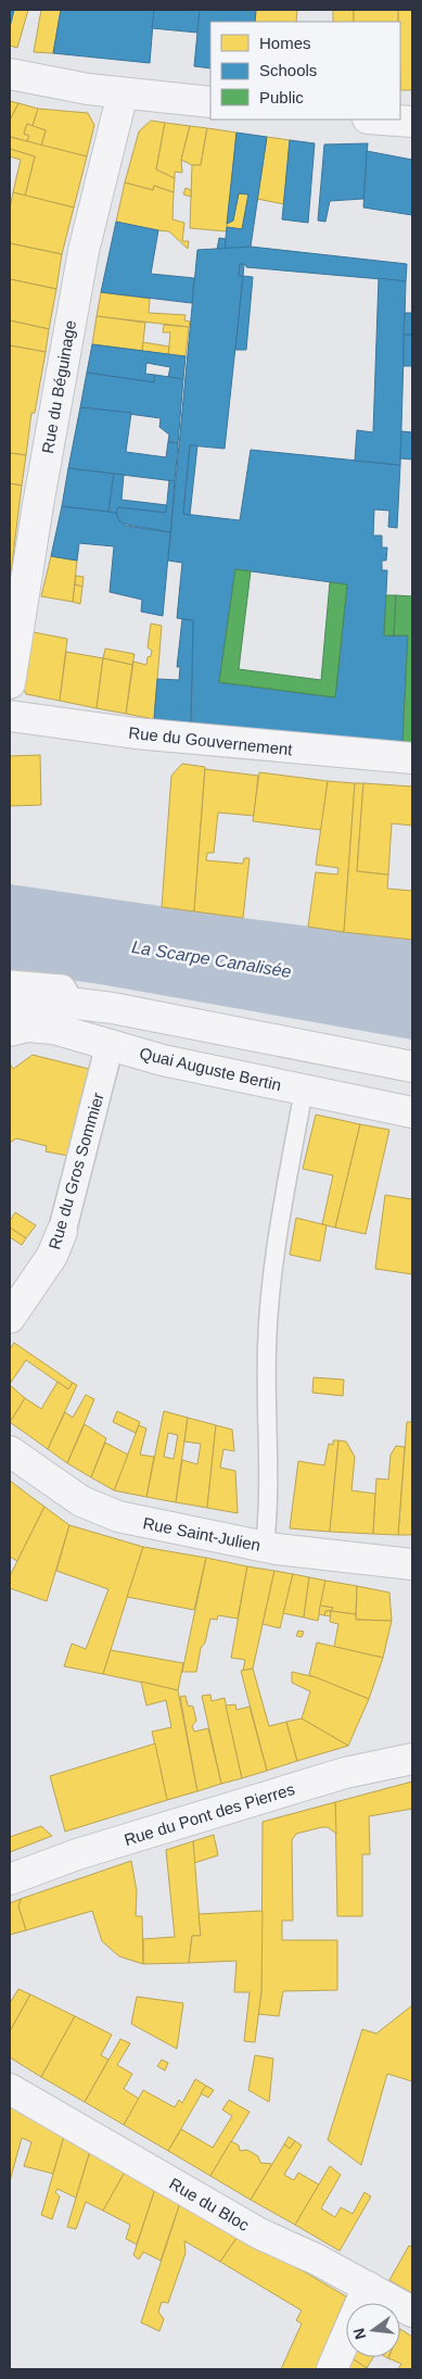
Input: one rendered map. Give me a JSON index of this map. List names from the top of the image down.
{
  "streets": {
    "street": [
      "Rue du Béguinage",
      "Rue du Gouvernement",
      "Quai Auguste Bertin",
      "Rue du Gros Sommier",
      "Rue Saint-Julien",
      "Rue du Pont des Pierres",
      "Rue du Bloc"
    ]
  },
  "crossings": [
    ["Quai Auguste Bertin", "Rue du Gros Sommier"]
  ],
  "water": ["La Scarpe Canalisée"],
  "legend": ["Homes", "Schools", "Public"],
  "north": "left"
}
